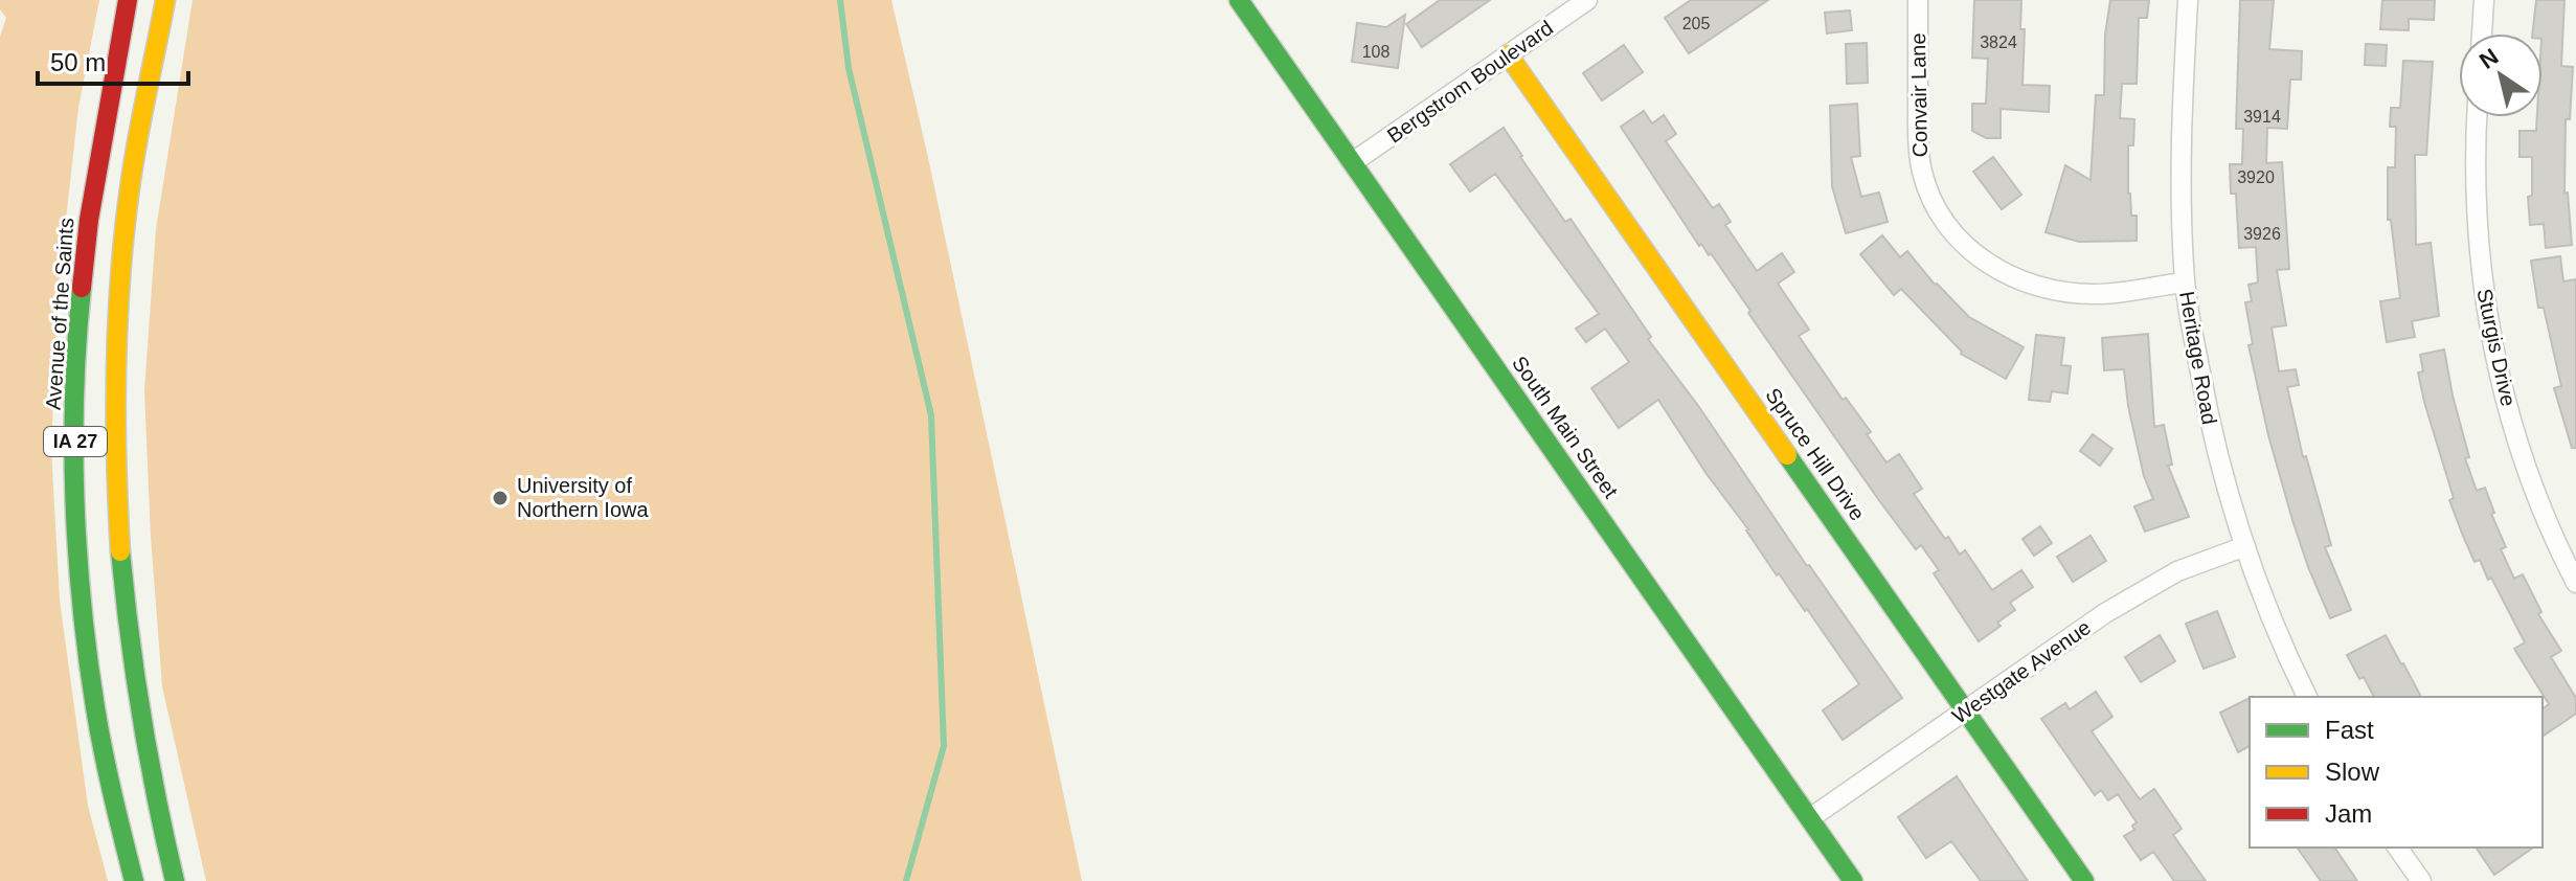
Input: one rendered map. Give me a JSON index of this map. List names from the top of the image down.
{
  "streets": {
    "main road": [
      "Avenue of the Saints",
      "South Main Street",
      "IA 27",
      "Spruce Hill Drive"
    ],
    "street": [
      "Bergstrom Boulevard",
      "Convair Lane",
      "Sturgis Drive",
      "Heritage Road",
      "Westgate Avenue"
    ]
  },
  "crossings": [
    ["Bergstrom Boulevard", "South Main Street"],
    ["Bergstrom Boulevard", "Spruce Hill Drive"],
    ["Convair Lane", "Heritage Road"],
    ["Heritage Road", "Westgate Avenue"],
    ["South Main Street", "Westgate Avenue"],
    ["Spruce Hill Drive", "Westgate Avenue"]
  ],
  "places": ["University of Northern Iowa"],
  "house_numbers": [
    "205",
    "3824",
    "108",
    "3914",
    "3920",
    "3926"
  ],
  "legend": ["Fast", "Slow", "Jam"],
  "scale_bar": "50 m",
  "north": "top left"
}
